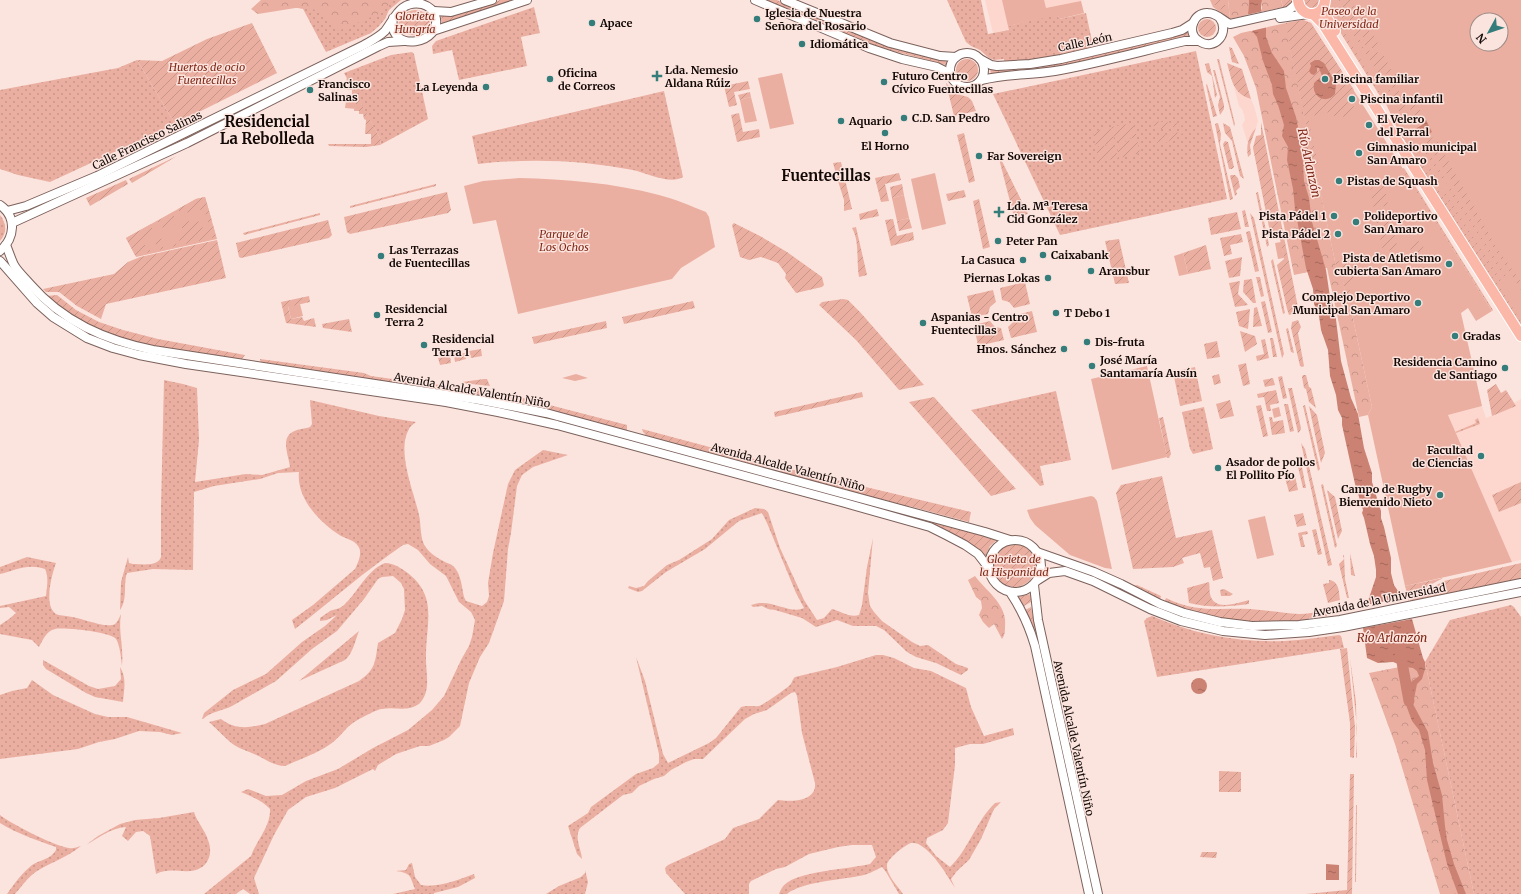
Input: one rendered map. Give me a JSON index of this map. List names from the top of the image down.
{
  "streets": {
    "main road": [
      "Calle León",
      "Calle Francisco Salinas",
      "Avenida Alcalde Valentín Niño",
      "Avenida de la Universidad"
    ]
  },
  "crossings": [
    ["Avenida Alcalde Valentín Niño", "Avenida de la Universidad"]
  ],
  "districts": ["Residencial La Rebolleda", "Fuentecillas"],
  "water": ["Río Arlanzón"],
  "parks": [
    "Paseo de la Universidad",
    "Glorieta Hungría",
    "Huertos de ocio Fuentecillas",
    "Parque de Los Ochos",
    "Glorieta de la Hispanidad"
  ],
  "places": {
    "other": [
      "Iglesia de Nuestra Señora del Rosario",
      "Apace",
      "Idiomática",
      "Oficina de Correos",
      "Piscina familiar",
      "Futuro Centro Cívico Fuentecillas",
      "La Leyenda",
      "Francisco Salinas",
      "Piscina infantil",
      "C.D. San Pedro",
      "Aquario",
      "El Velero del Parral",
      "El Horno",
      "Gimnasio municipal San Amaro",
      "Far Sovereign",
      "Pistas de Squash",
      "Pista Pádel 1",
      "Polideportivo San Amaro",
      "Pista Pádel 2",
      "Peter Pan",
      "Caixabank",
      "Las Terrazas de Fuentecillas",
      "La Casuca",
      "Pista de Atletismo cubierta San Amaro",
      "Aransbur",
      "Piernas Lokas",
      "Complejo Deportivo Municipal San Amaro",
      "T Debo 1",
      "Residencial Terra 2",
      "Aspanias - Centro Fuentecillas",
      "Gradas",
      "Dis-fruta",
      "Residencial Terra 1",
      "Hnos. Sánchez",
      "José María Santamaría Ausín",
      "Residencia Camino de Santiago",
      "Facultad de Ciencias",
      "Asador de pollos El Pollito Pío",
      "Campo de Rugby Bienvenido Nieto"
    ],
    "health": ["Lda. Nemesio Aldana Rúiz", "Lda. Mª Teresa Cid González"]
  },
  "north": "bottom left"
}
